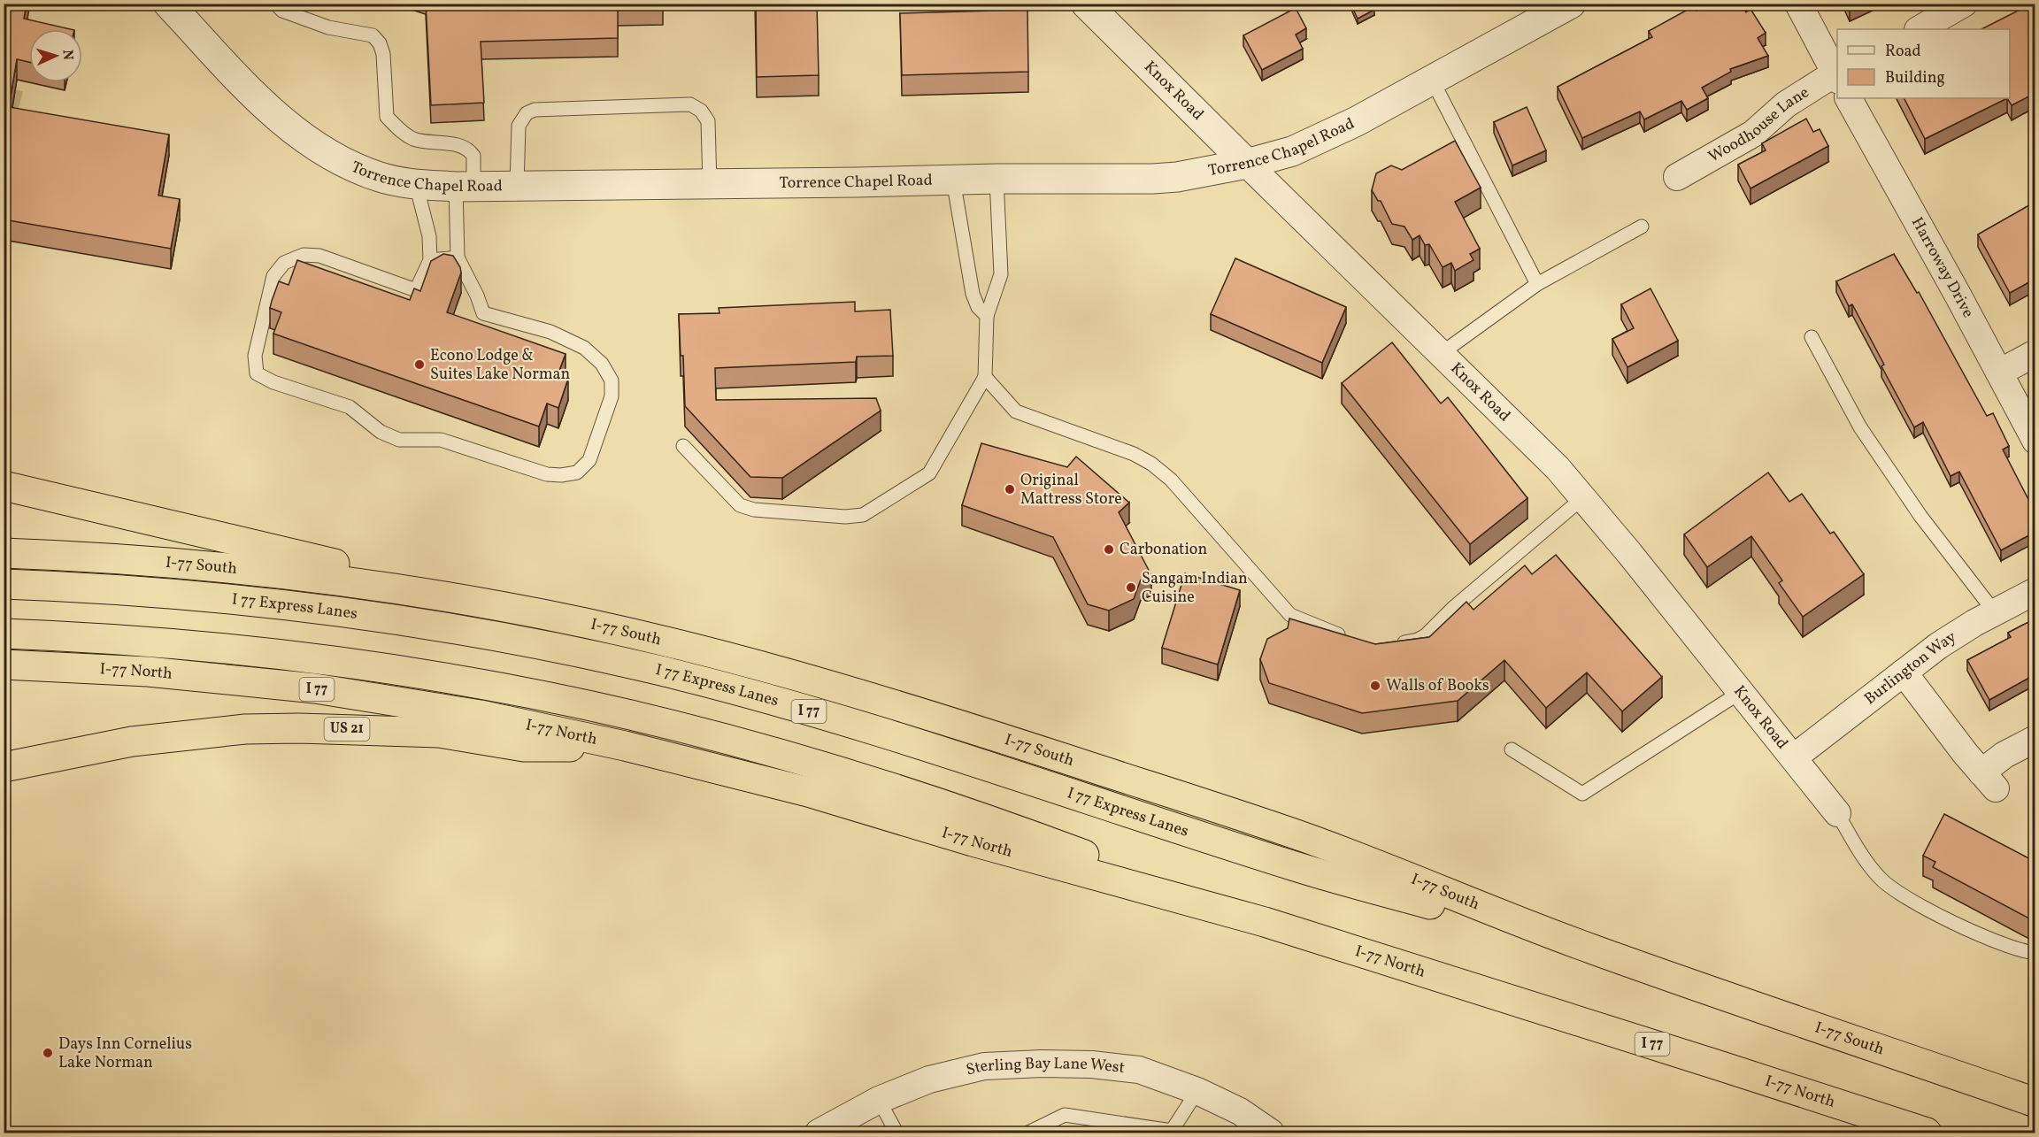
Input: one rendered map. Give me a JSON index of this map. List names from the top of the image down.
{
  "streets": {
    "highway": [
      "I-77 South",
      "I 77 Express Lanes",
      "I-77 North",
      "I 77",
      "US 21"
    ],
    "street": [
      "Knox Road",
      "Woodhouse Lane",
      "Torrence Chapel Road",
      "Harroway Drive",
      "Burlington Way",
      "Sterling Bay Lane West"
    ]
  },
  "crossings": [
    ["Knox Road", "Torrence Chapel Road"],
    ["Knox Road", "Burlington Way"],
    ["I-77 South", "I 77 Express Lanes"],
    ["I-77 North", "I 77"],
    ["I-77 North", "US 21"]
  ],
  "places": [
    "Econo Lodge & Suites Lake Norman",
    "Original Mattress Store",
    "Carbonation",
    "Sangam Indian Cuisine",
    "Walls of Books",
    "Days Inn Cornelius Lake Norman"
  ],
  "legend": ["Road", "Building"],
  "north": "right"
}
